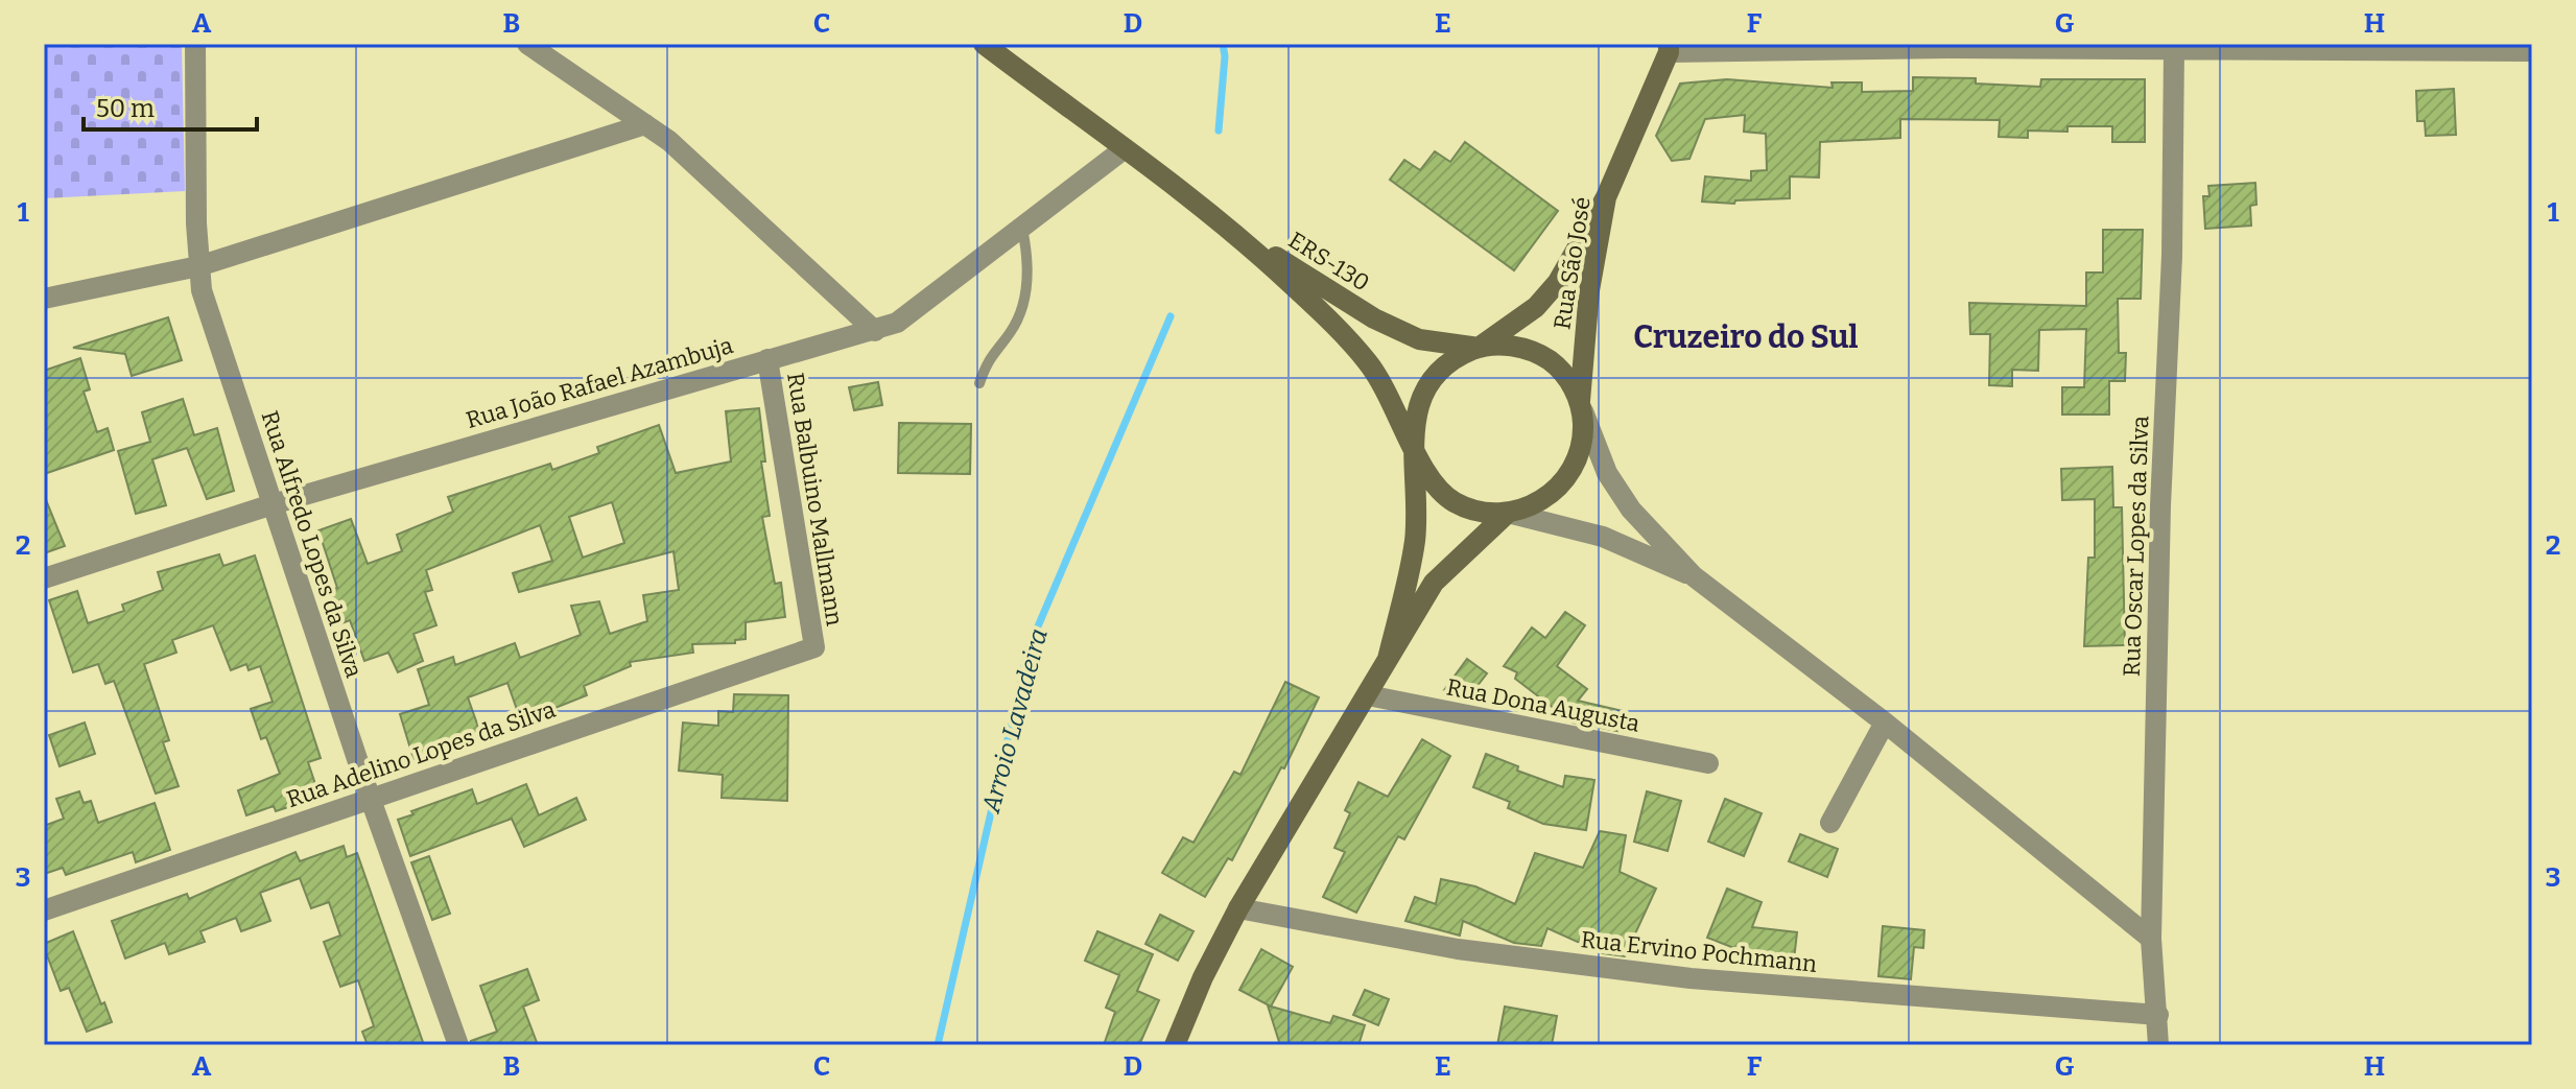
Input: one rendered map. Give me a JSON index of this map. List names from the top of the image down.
{
  "streets": {
    "main road": ["ERS-130", "Rua São José"],
    "street": [
      "Rua João Rafael Azambuja",
      "Rua Balbuino Mallmann",
      "Rua Alfredo Lopes da Silva",
      "Rua Oscar Lopes da Silva",
      "Rua Dona Augusta",
      "Rua Adelino Lopes da Silva",
      "Rua Ervino Pochmann"
    ]
  },
  "crossings": [
    ["ERS-130", "Rua São José"],
    ["Rua João Rafael Azambuja", "Rua Balbuino Mallmann"],
    ["Rua João Rafael Azambuja", "Rua Alfredo Lopes da Silva"],
    ["Rua Balbuino Mallmann", "Rua Adelino Lopes da Silva"],
    ["Rua Alfredo Lopes da Silva", "Rua Adelino Lopes da Silva"],
    ["Rua Oscar Lopes da Silva", "Rua Ervino Pochmann"]
  ],
  "districts": ["Cruzeiro do Sul"],
  "water": ["Arroio Lavadeira"],
  "scale_bar": "50 m",
  "grid": {
    "columns": [
      "A",
      "B",
      "C",
      "D",
      "E",
      "F",
      "G",
      "H"
    ],
    "rows": ["1", "2", "3"]
  }
}
